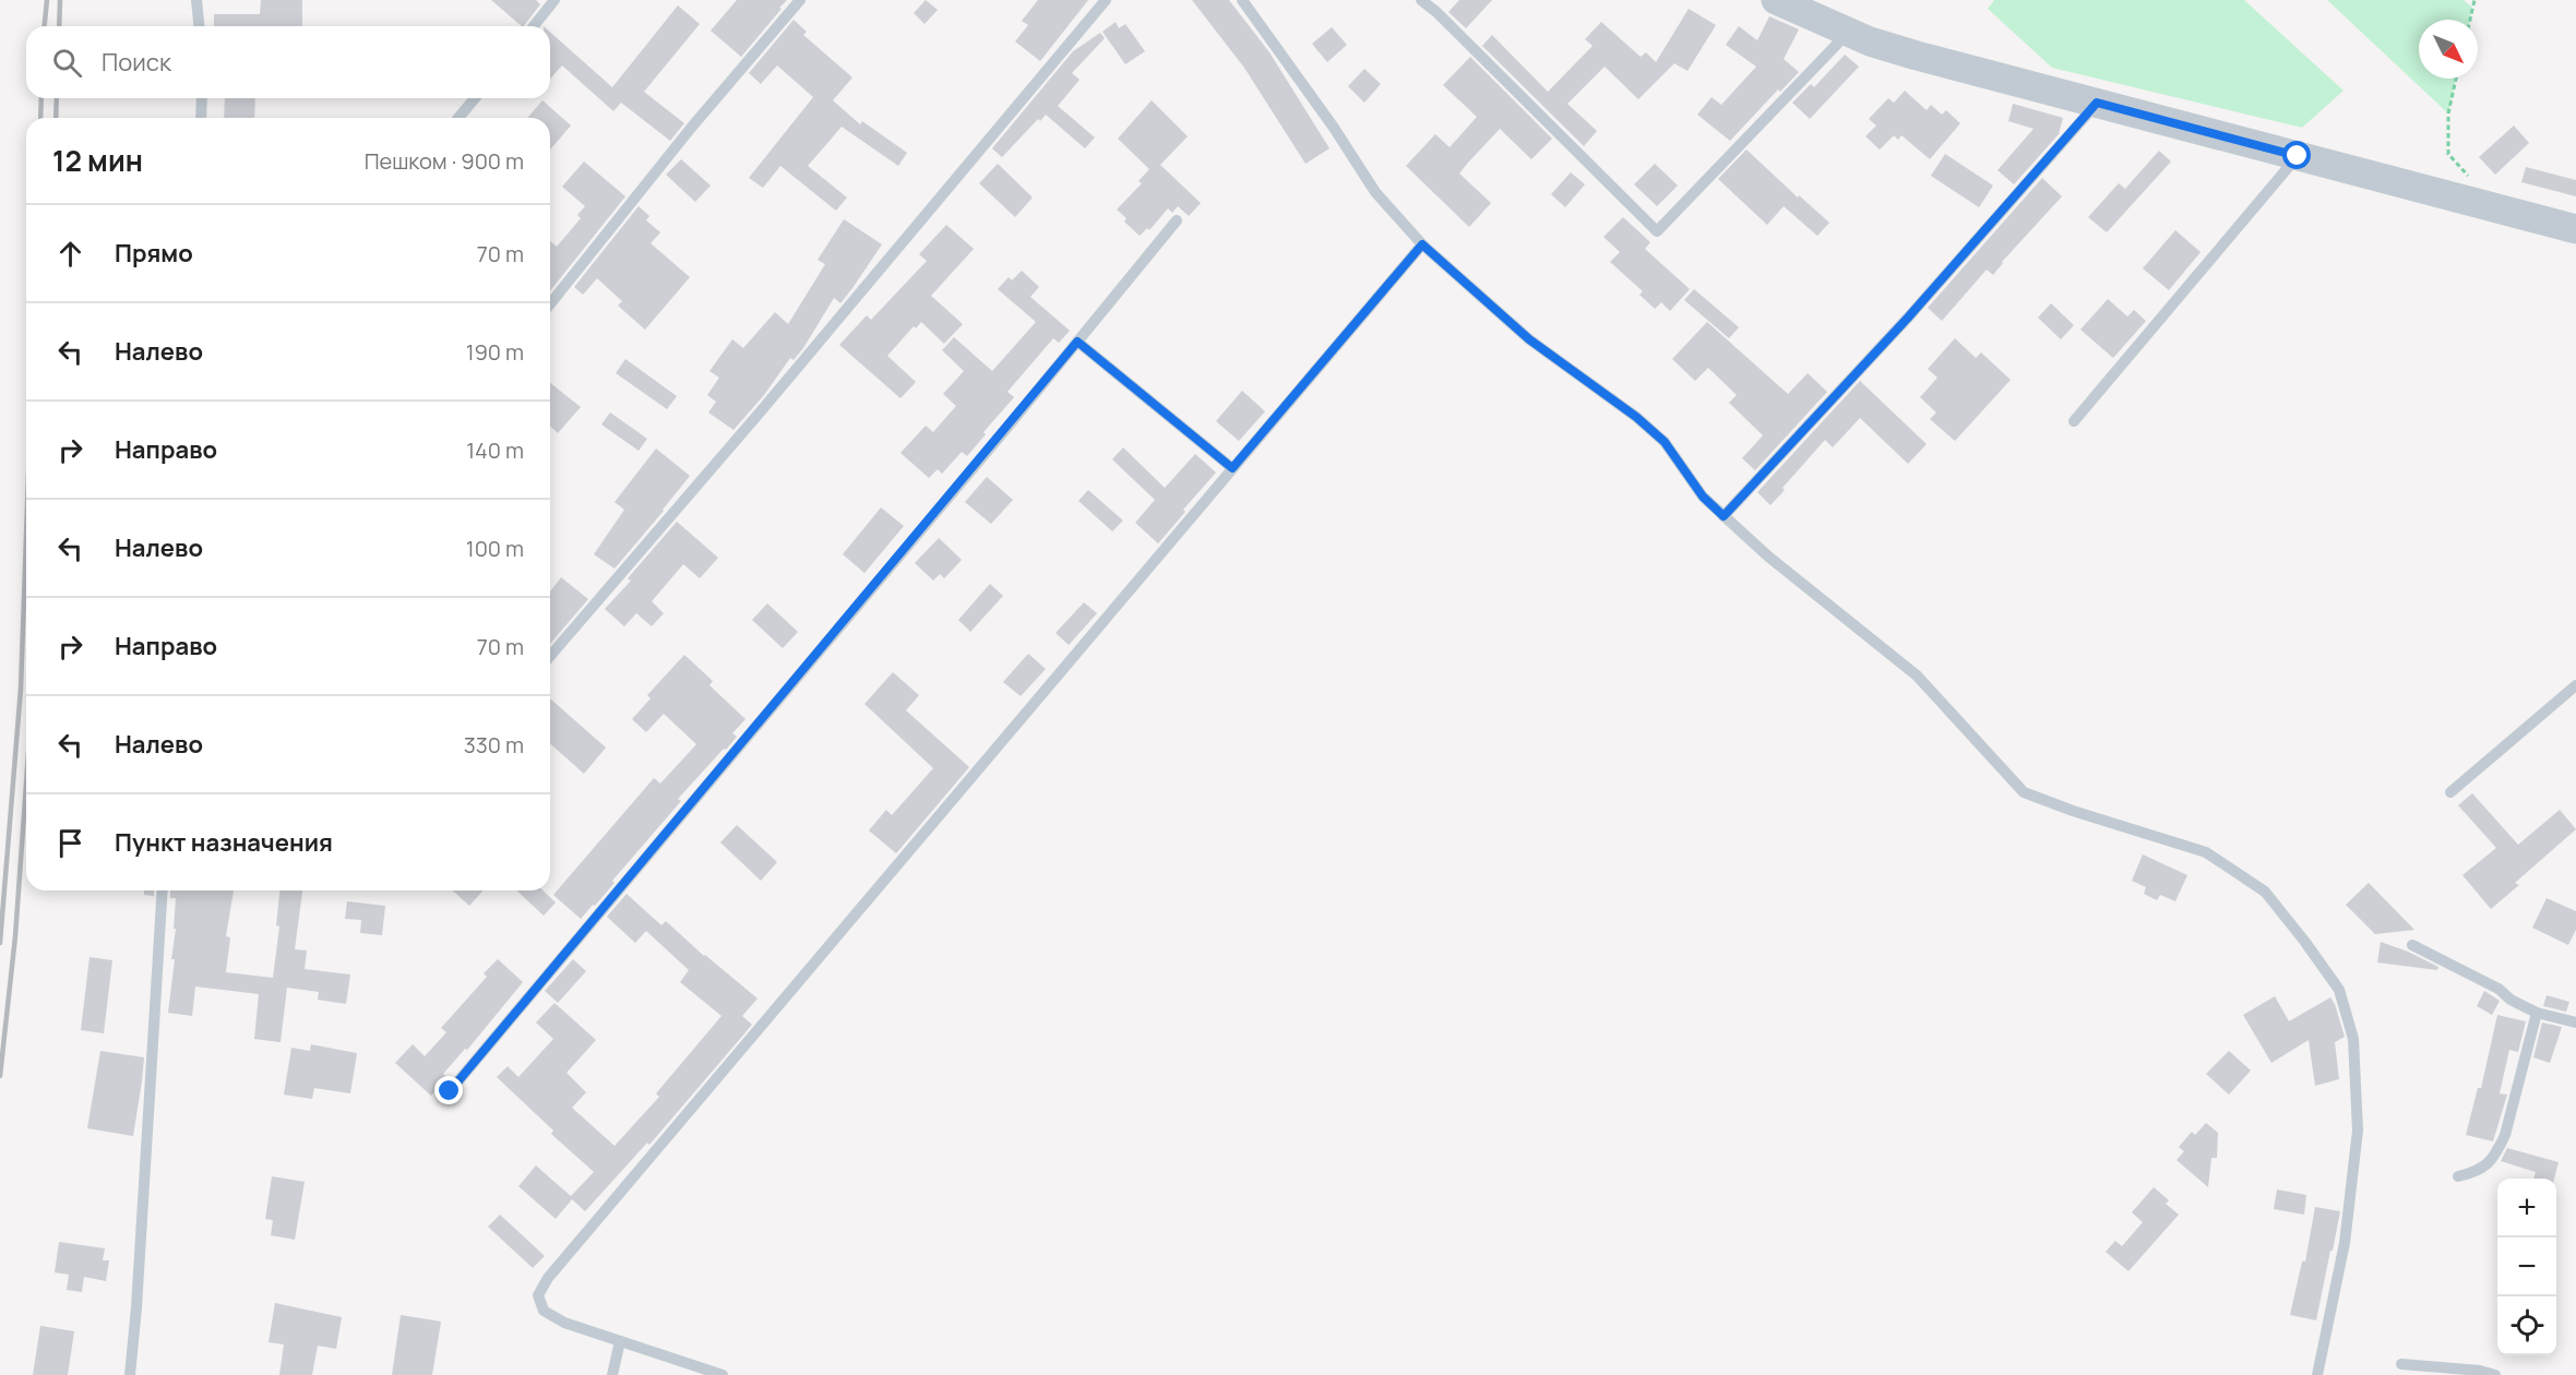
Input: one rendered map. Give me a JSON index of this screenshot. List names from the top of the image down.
{
  "north": "bottom right",
  "page": {
    "search": "Поиск",
    "heading": ["12 мин", "Пешком · 900 m"],
    "list": [
      ["Прямо", "70 m"],
      ["Налево", "190 m"],
      ["Направо", "140 m"],
      ["Налево", "100 m"],
      ["Направо", "70 m"],
      ["Налево", "330 m"],
      "Пункт назначения"
    ],
    "map_buttons": ["+", "−"]
  }
}
